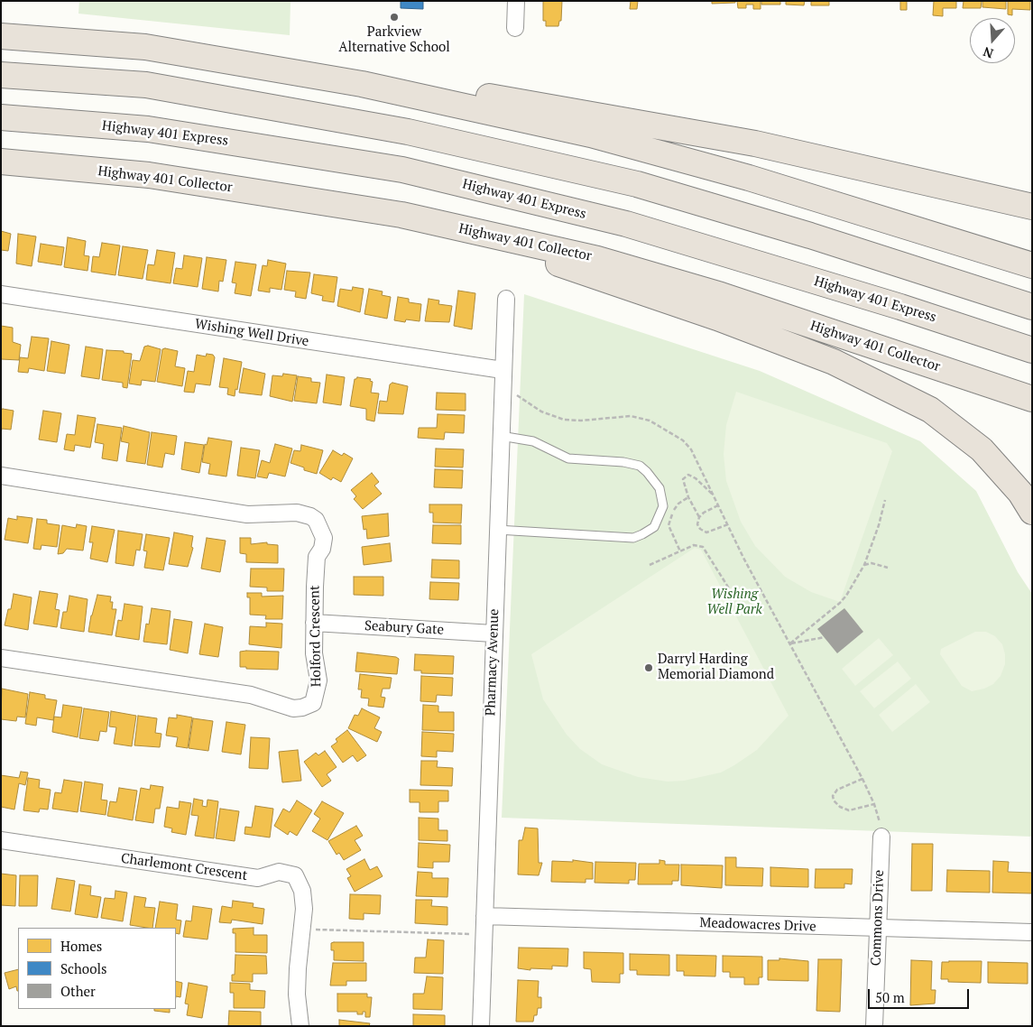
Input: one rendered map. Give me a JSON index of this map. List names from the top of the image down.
{
  "streets": {
    "highway": ["Highway 401 Express", "Highway 401 Collector"],
    "street": [
      "Wishing Well Drive",
      "Seabury Gate",
      "Holford Crescent",
      "Pharmacy Avenue",
      "Charlemont Crescent",
      "Commons Drive",
      "Meadowacres Drive"
    ]
  },
  "crossings": [
    ["Wishing Well Drive", "Pharmacy Avenue"],
    ["Seabury Gate", "Holford Crescent"],
    ["Seabury Gate", "Pharmacy Avenue"],
    ["Pharmacy Avenue", "Meadowacres Drive"],
    ["Commons Drive", "Meadowacres Drive"]
  ],
  "parks": ["Wishing Well Park"],
  "places": ["Parkview Alternative School", "Darryl Harding Memorial Diamond"],
  "legend": ["Homes", "Schools", "Other"],
  "scale_bar": "50 m",
  "north": "bottom"
}
